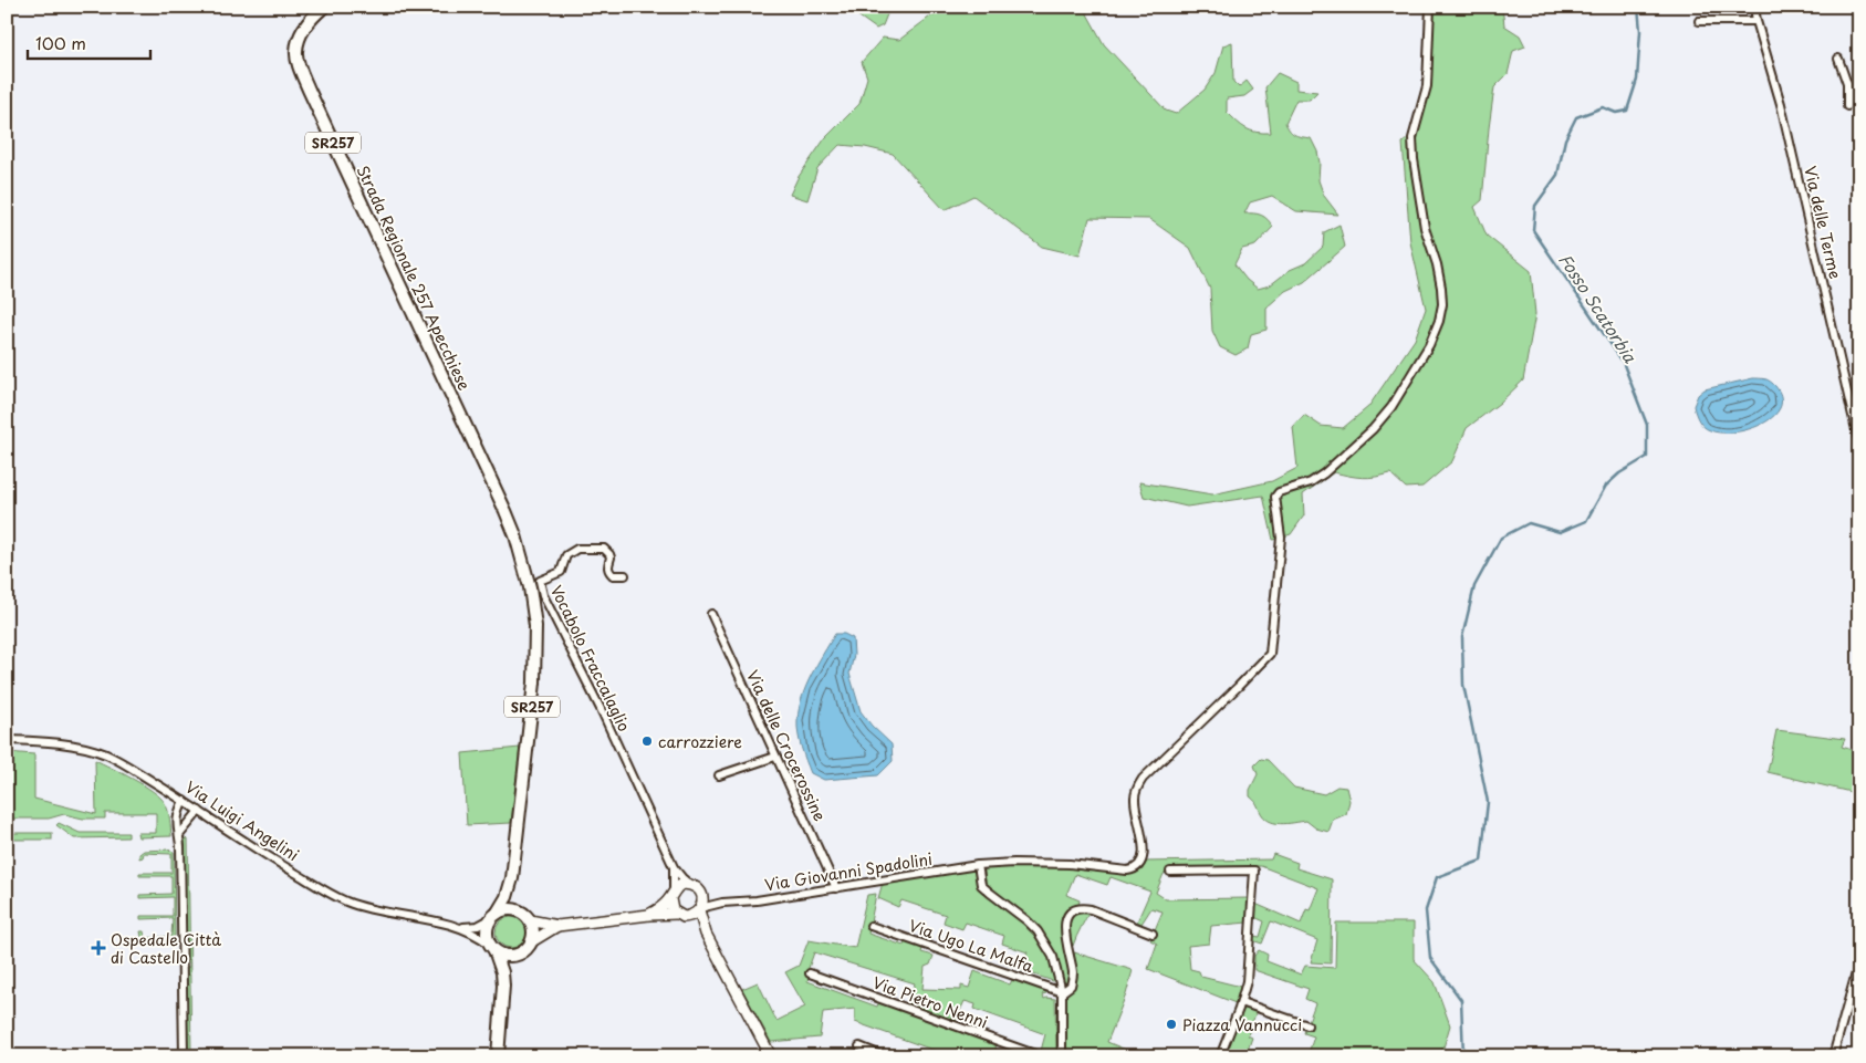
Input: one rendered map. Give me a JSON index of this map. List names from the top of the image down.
{
  "streets": {
    "main road": ["SR257", "Strada Regionale 257 Apecchiese"],
    "street": [
      "Via delle Terme",
      "Vocabolo Fraccalaglio",
      "Via delle Crocerossine",
      "Via Luigi Angelini",
      "Via Giovanni Spadolini",
      "Via Ugo La Malfa",
      "Via Pietro Nenni"
    ]
  },
  "crossings": [
    ["SR257", "Strada Regionale 257 Apecchiese"],
    ["SR257", "Via Luigi Angelini"],
    ["Via delle Crocerossine", "Via Giovanni Spadolini"]
  ],
  "water": ["Fosso Scatorbia"],
  "places": {
    "other": ["carrozziere", "Piazza Vannucci"],
    "health": ["Ospedale Città di Castello"]
  },
  "scale_bar": "100 m"
}
